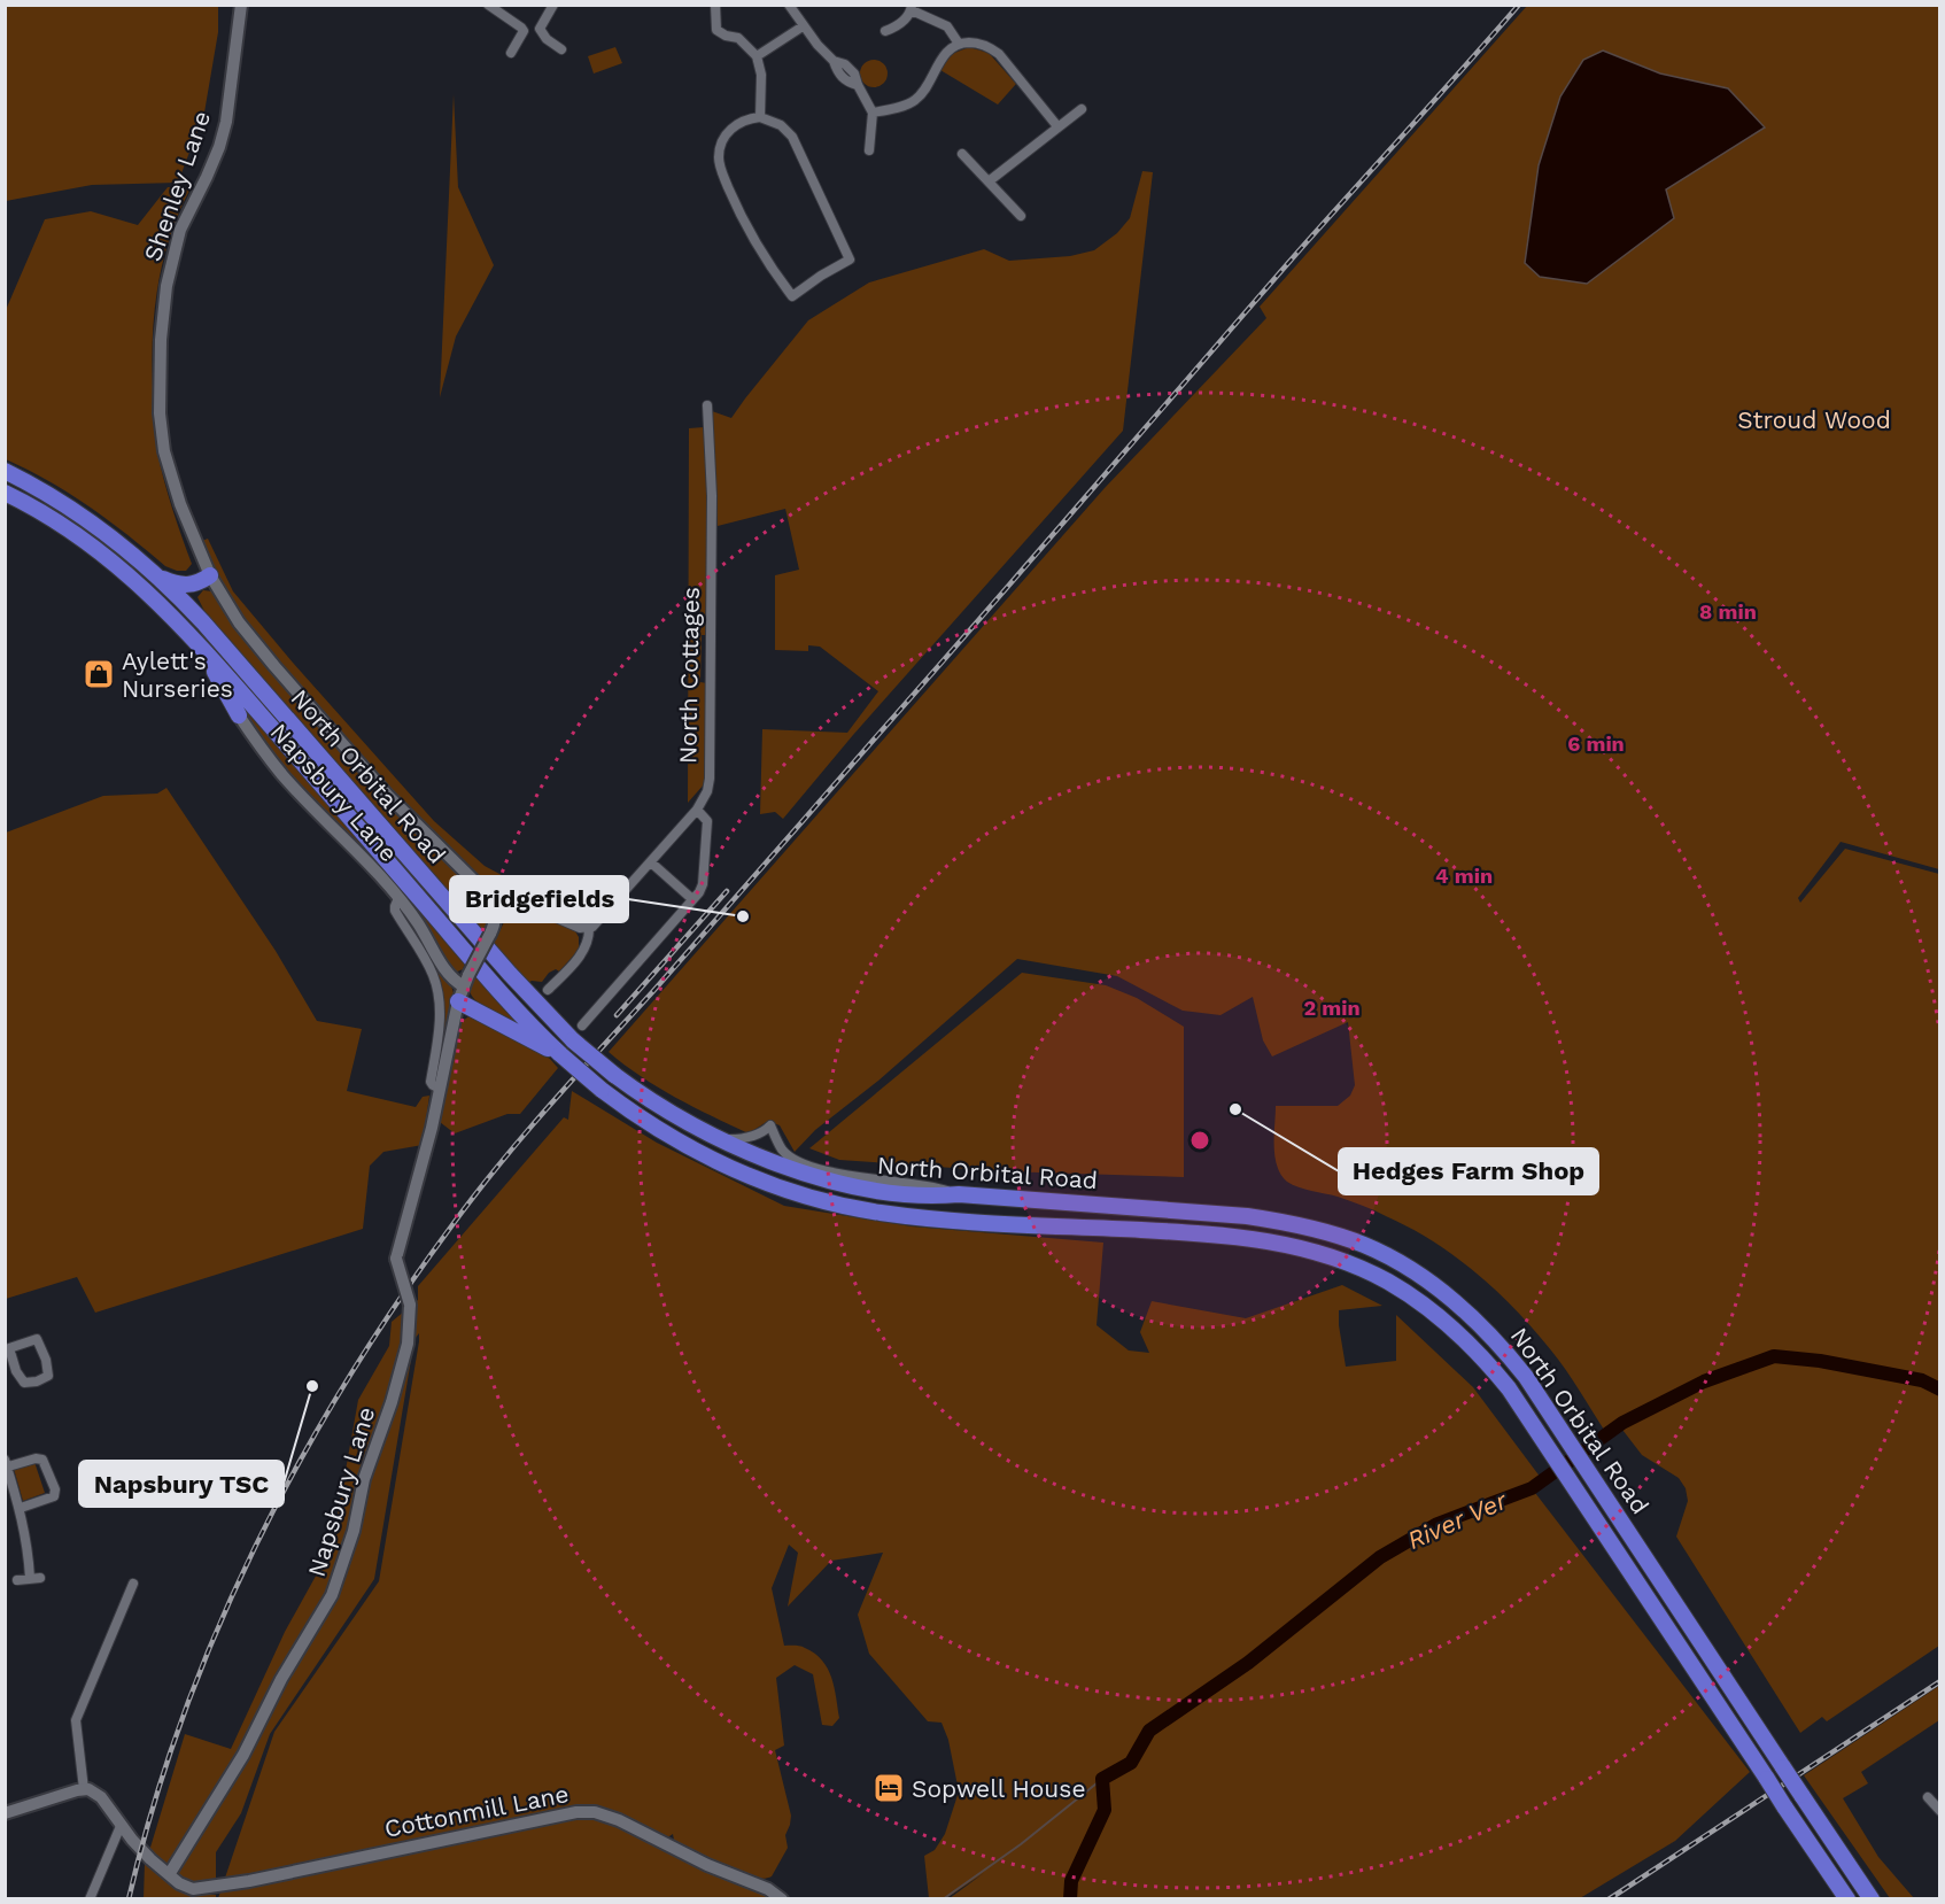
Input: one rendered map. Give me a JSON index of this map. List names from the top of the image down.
{
  "streets": {
    "highway": ["North Orbital Road"],
    "street": [
      "Shenley Lane",
      "North Cottages",
      "Napsbury Lane",
      "Cottonmill Lane"
    ]
  },
  "crossings": [
    ["Napsbury Lane", "Cottonmill Lane"]
  ],
  "water": ["River Ver"],
  "parks": ["Stroud Wood"],
  "places": {
    "shop": ["Aylett's Nurseries"],
    "other": ["Bridgefields", "Hedges Farm Shop", "Napsbury TSC"],
    "hotel": ["Sopwell House"]
  },
  "rings": [
    "8 min",
    "6 min",
    "4 min",
    "2 min"
  ]
}
